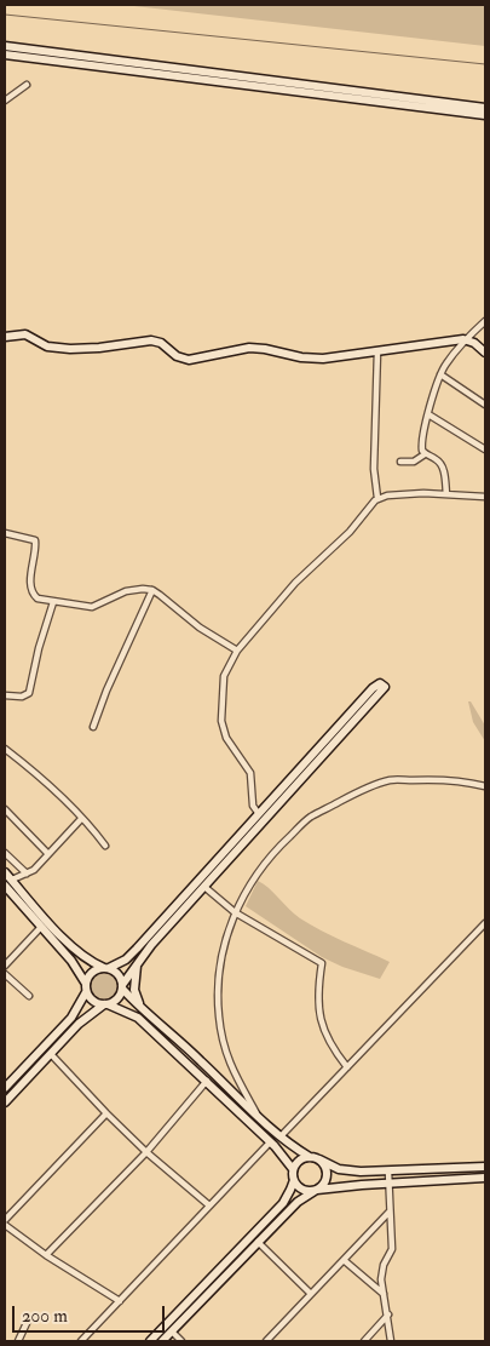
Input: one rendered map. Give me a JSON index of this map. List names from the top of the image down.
{
  "scale_bar": "200 m"
}
